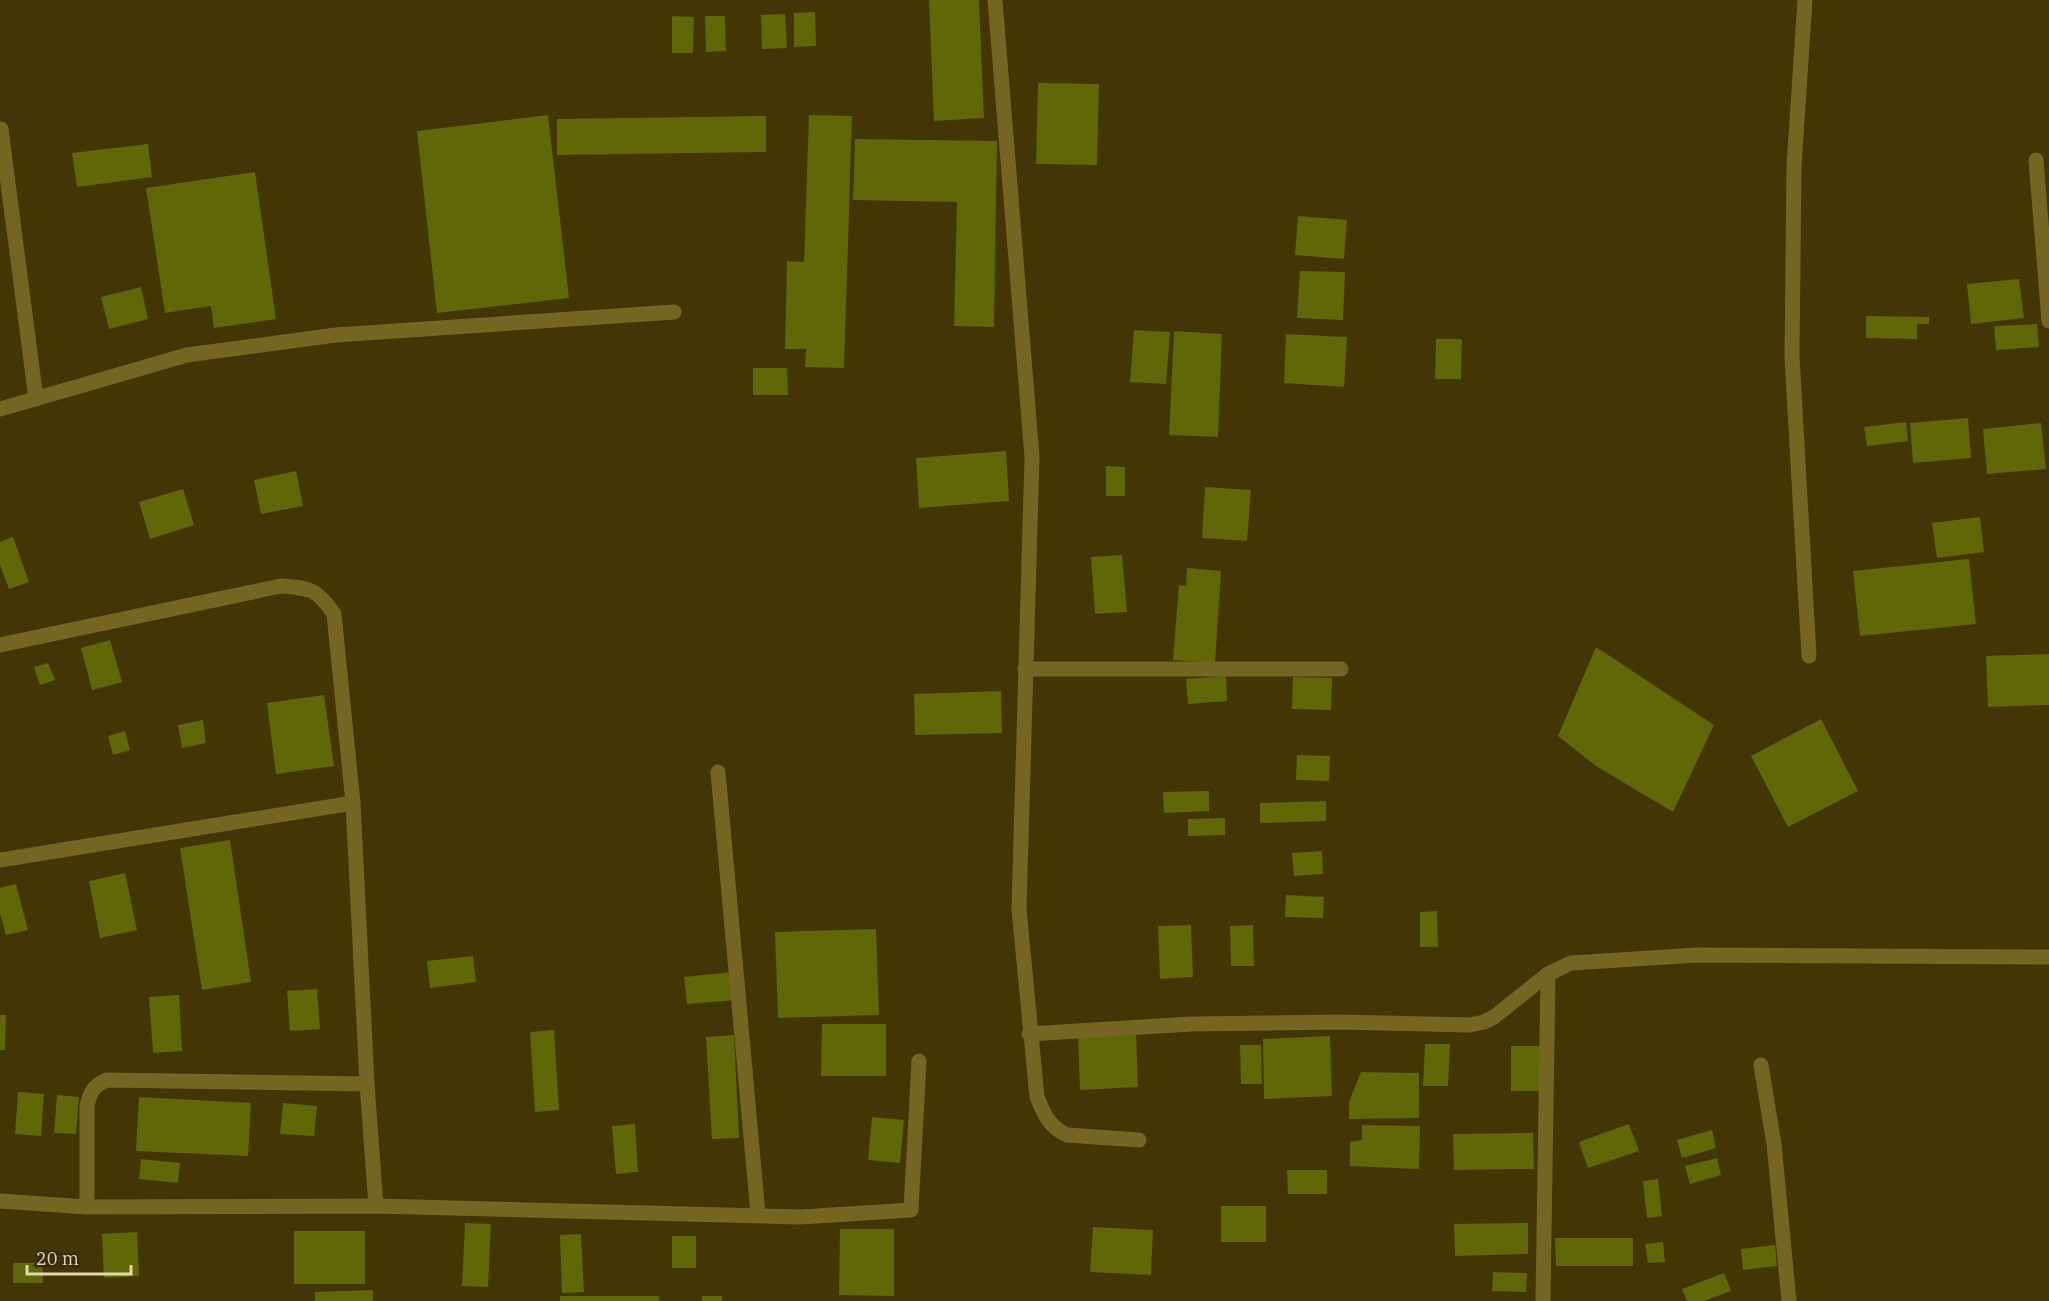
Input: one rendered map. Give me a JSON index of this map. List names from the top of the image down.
{
  "scale_bar": "20 m"
}
